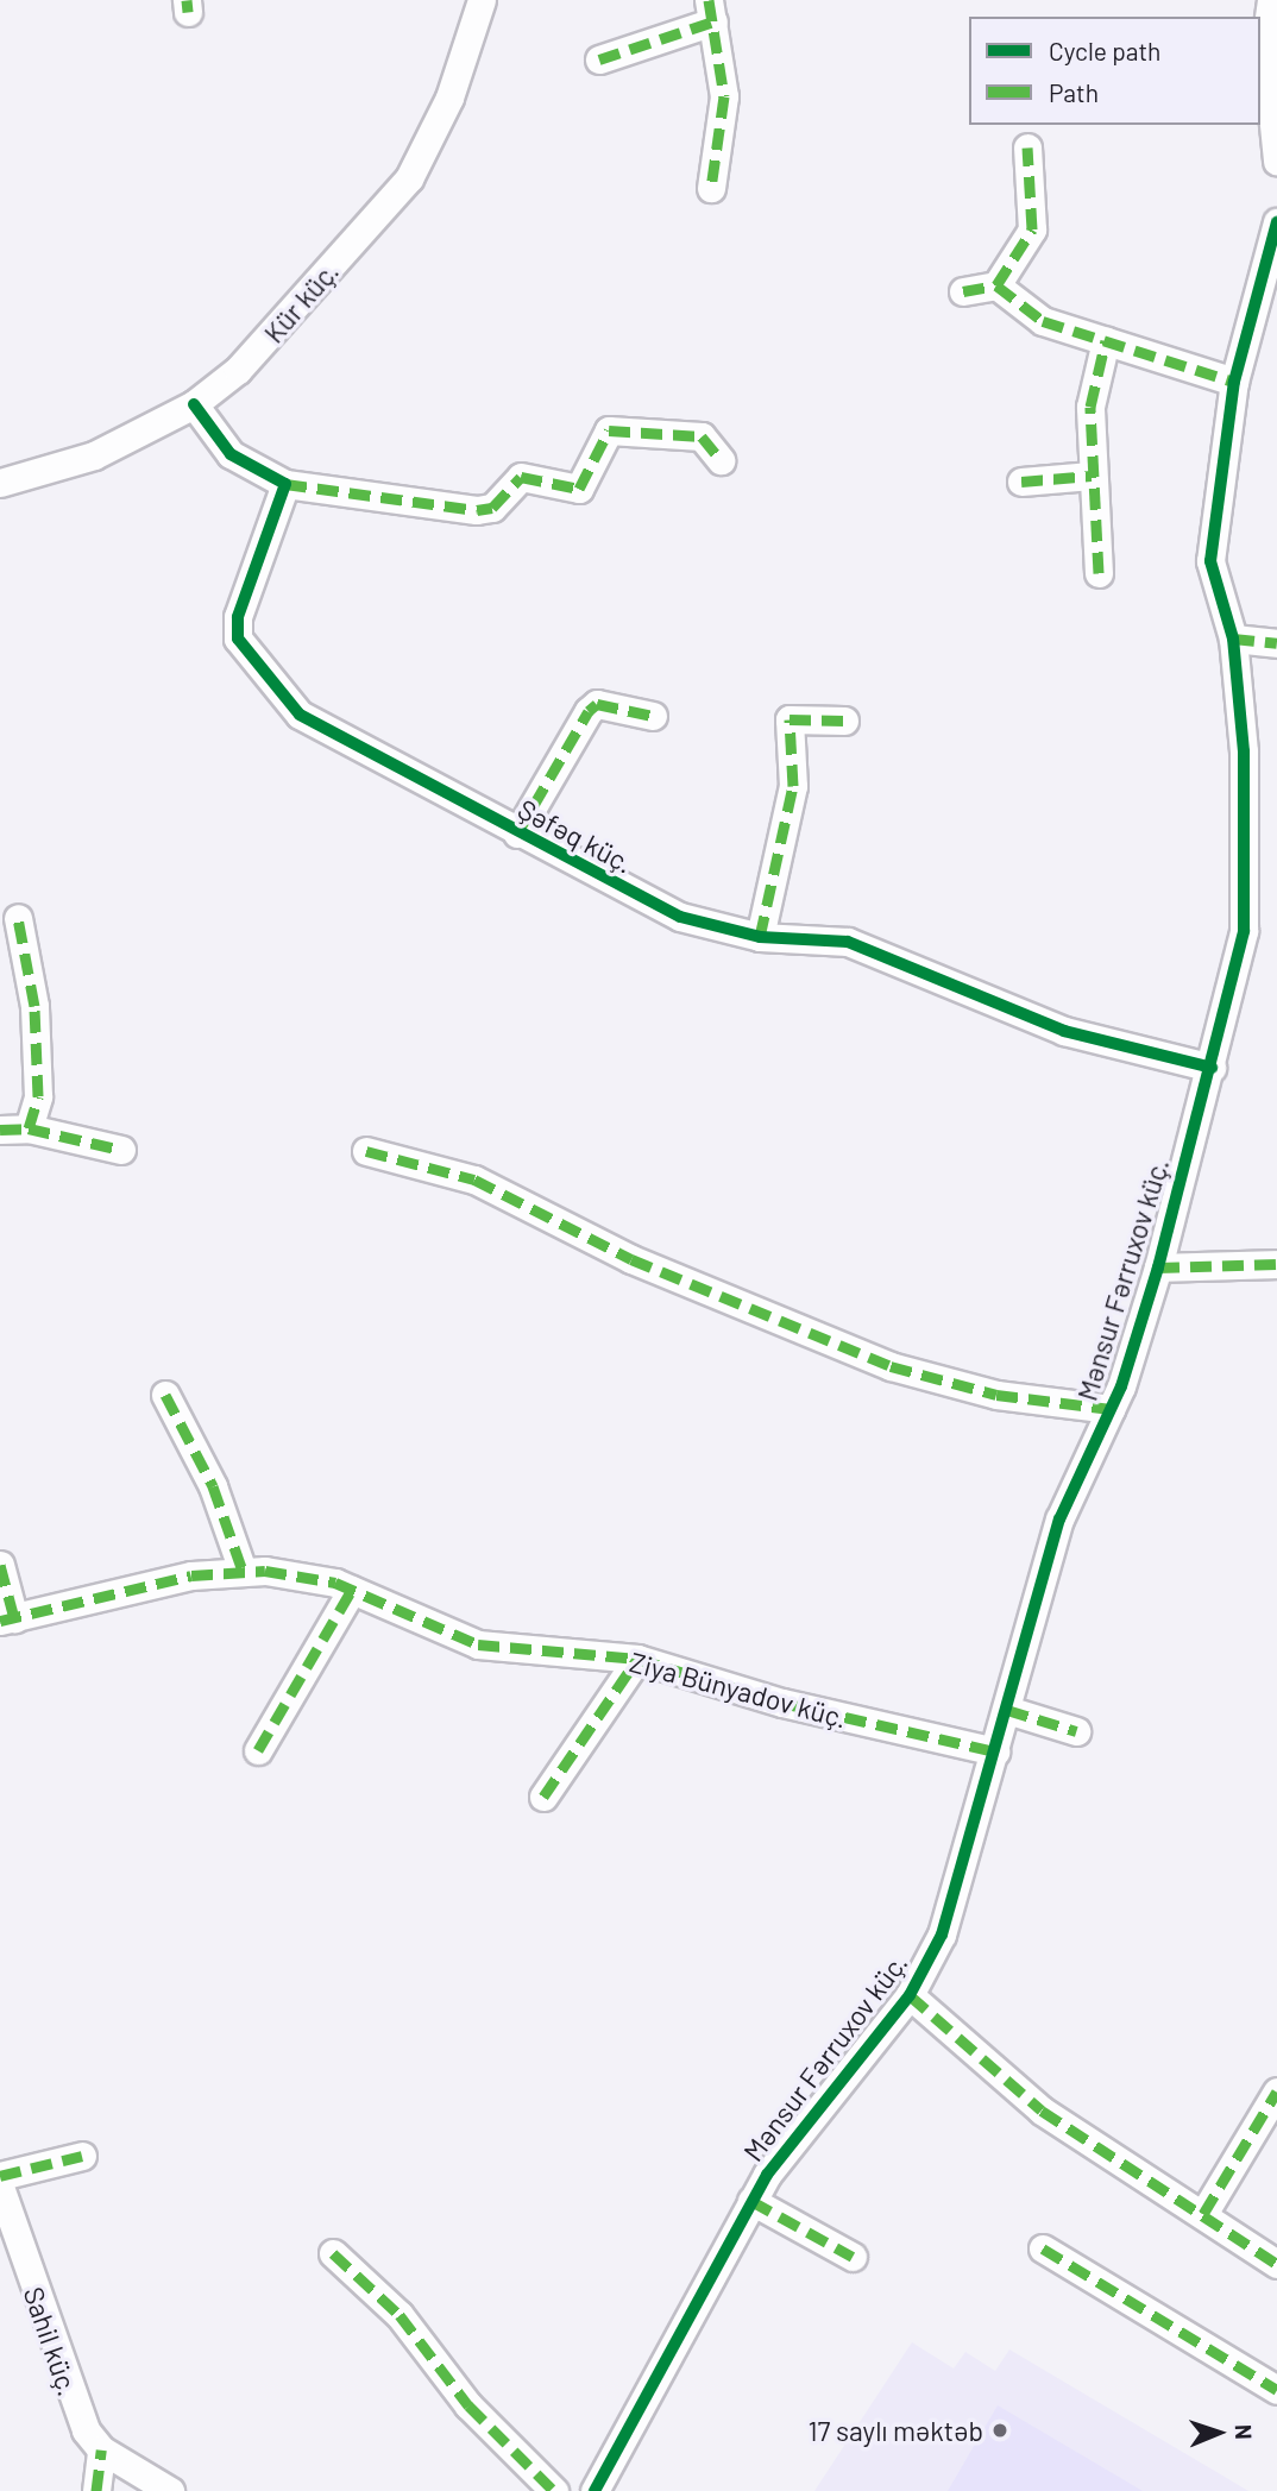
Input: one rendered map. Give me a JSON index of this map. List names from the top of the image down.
{
  "streets": {
    "street": [
      "Kür küç.",
      "Şəfəq küç.",
      "Mənsur Fərruxov küç.",
      "Ziya Bünyadov küç.",
      "Sahil küç."
    ]
  },
  "crossings": [
    ["Şəfəq küç.", "Mənsur Fərruxov küç."],
    ["Mənsur Fərruxov küç.", "Ziya Bünyadov küç."]
  ],
  "places": ["17 saylı məktəb"],
  "legend": ["Cycle path", "Path"],
  "north": "right"
}
